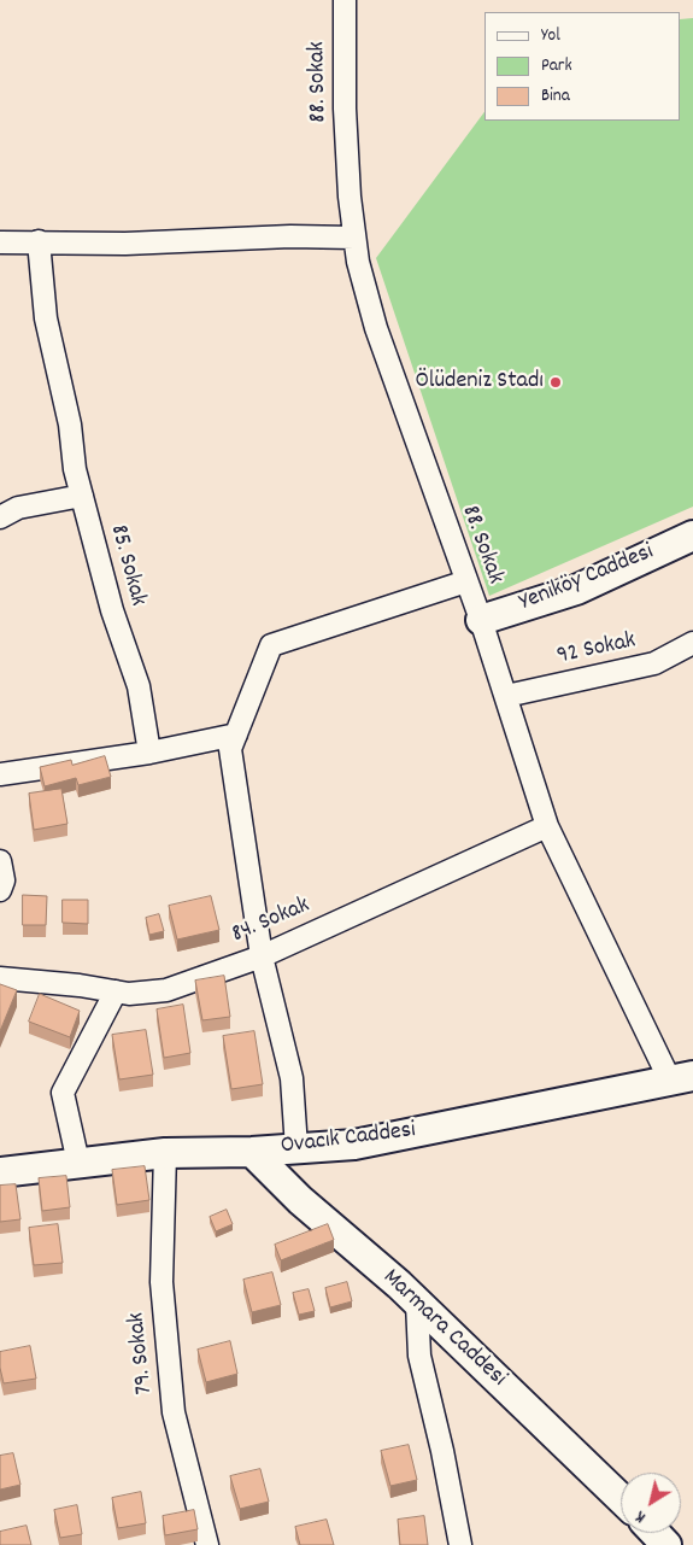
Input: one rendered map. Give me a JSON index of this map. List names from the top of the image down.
{
  "streets": {
    "street": [
      "88. Sokak",
      "85. Sokak",
      "Yeniköy Caddesi",
      "92 Sokak",
      "84. Sokak",
      "Ovacık Caddesi",
      "Marmara Caddesi",
      "79. Sokak"
    ]
  },
  "crossings": [
    ["88. Sokak", "Yeniköy Caddesi"],
    ["88. Sokak", "92 Sokak"],
    ["88. Sokak", "84. Sokak"],
    ["88. Sokak", "Ovacık Caddesi"],
    ["Ovacık Caddesi", "Marmara Caddesi"],
    ["Ovacık Caddesi", "79. Sokak"]
  ],
  "places": ["Ölüdeniz Stadı"],
  "legend": ["Yol", "Park", "Bina"],
  "north": "bottom left"
}
